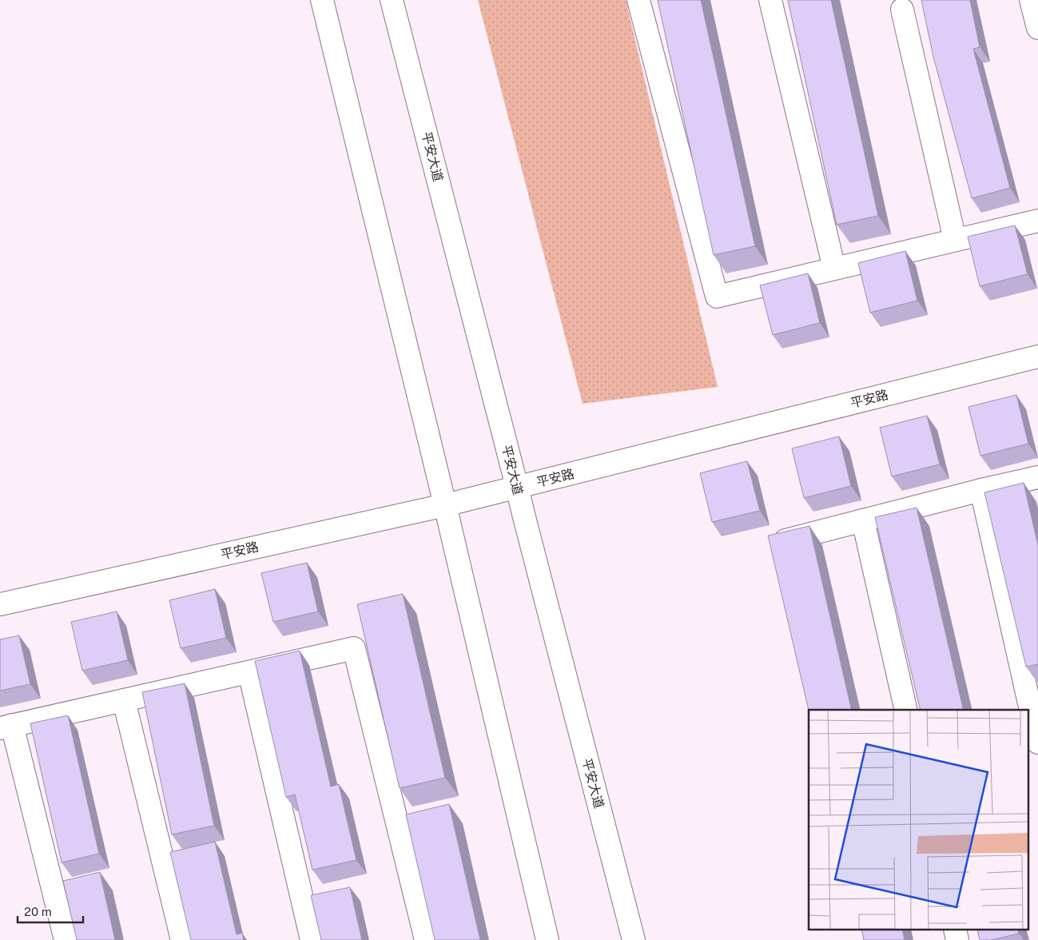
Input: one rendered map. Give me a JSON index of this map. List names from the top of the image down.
{
  "streets": {
    "main road": ["平安大道", "平安路"]
  },
  "crossings": [
    ["平安大道", "平安路"]
  ],
  "scale_bar": "20 m"
}
